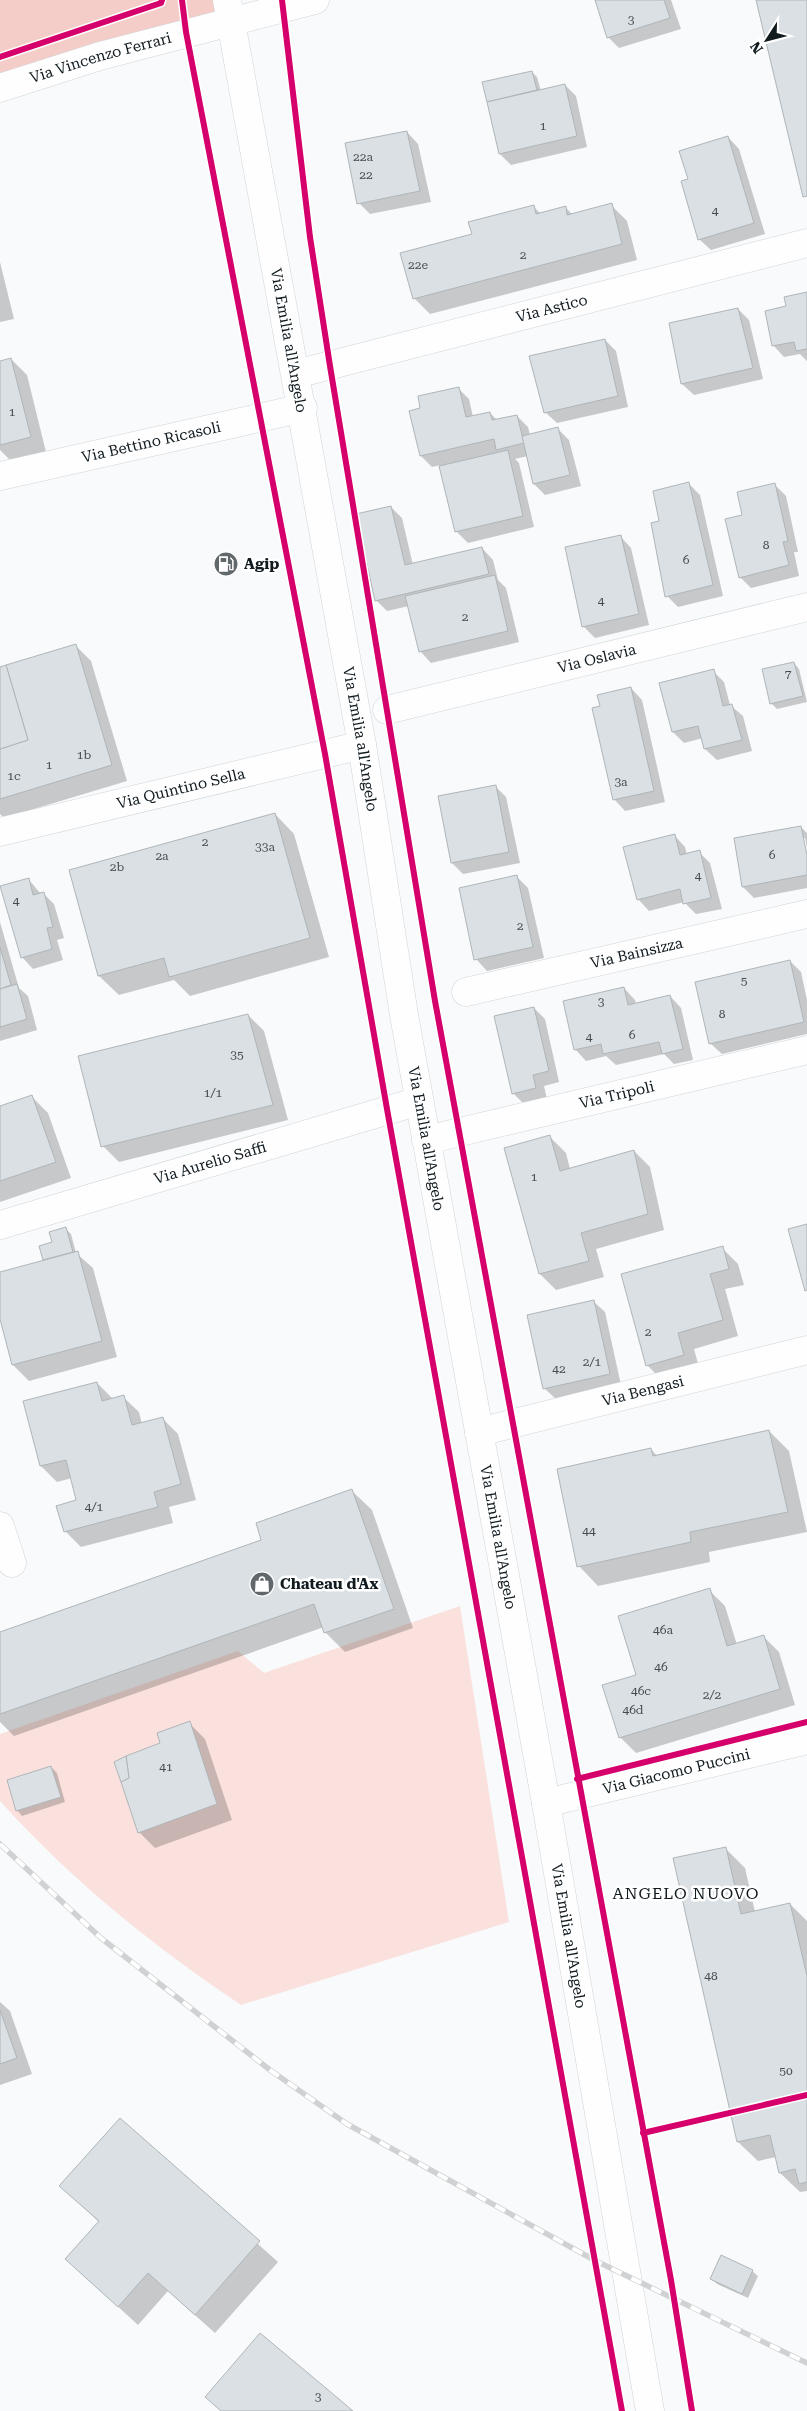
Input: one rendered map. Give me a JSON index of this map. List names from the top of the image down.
{
  "streets": {
    "street": [
      "Via Vincenzo Ferrari",
      "Via Astico",
      "Via Emilia all'Angelo",
      "Via Bettino Ricasoli",
      "Via Oslavia",
      "Via Quintino Sella",
      "Via Bainsizza",
      "Via Tripoli",
      "Via Aurelio Saffi",
      "Via Bengasi",
      "Via Giacomo Puccini"
    ]
  },
  "crossings": [
    ["Via Vincenzo Ferrari", "Via Emilia all'Angelo"],
    ["Via Astico", "Via Emilia all'Angelo"],
    ["Via Emilia all'Angelo", "Via Bettino Ricasoli"],
    ["Via Emilia all'Angelo", "Via Quintino Sella"],
    ["Via Emilia all'Angelo", "Via Tripoli"],
    ["Via Emilia all'Angelo", "Via Aurelio Saffi"],
    ["Via Emilia all'Angelo", "Via Bengasi"],
    ["Via Emilia all'Angelo", "Via Giacomo Puccini"]
  ],
  "districts": ["ANGELO NUOVO"],
  "places": {
    "fuel station": ["Agip"],
    "shop": ["Chateau d'Ax"]
  },
  "house_numbers": [
    "3",
    "1",
    "22a",
    "22",
    "4",
    "2",
    "22e",
    "1",
    "8",
    "6",
    "4",
    "2",
    "7",
    "1b",
    "1",
    "1c",
    "3a",
    "2",
    "33a",
    "6",
    "2a",
    "2b",
    "4",
    "4",
    "2",
    "5",
    "3",
    "8",
    "6",
    "4",
    "35",
    "1/1",
    "1",
    "2",
    "2/1",
    "42",
    "4/1",
    "44",
    "46a",
    "46",
    "46c",
    "2/2",
    "46d",
    "41",
    "48",
    "50",
    "3"
  ],
  "north": "bottom left"
}
